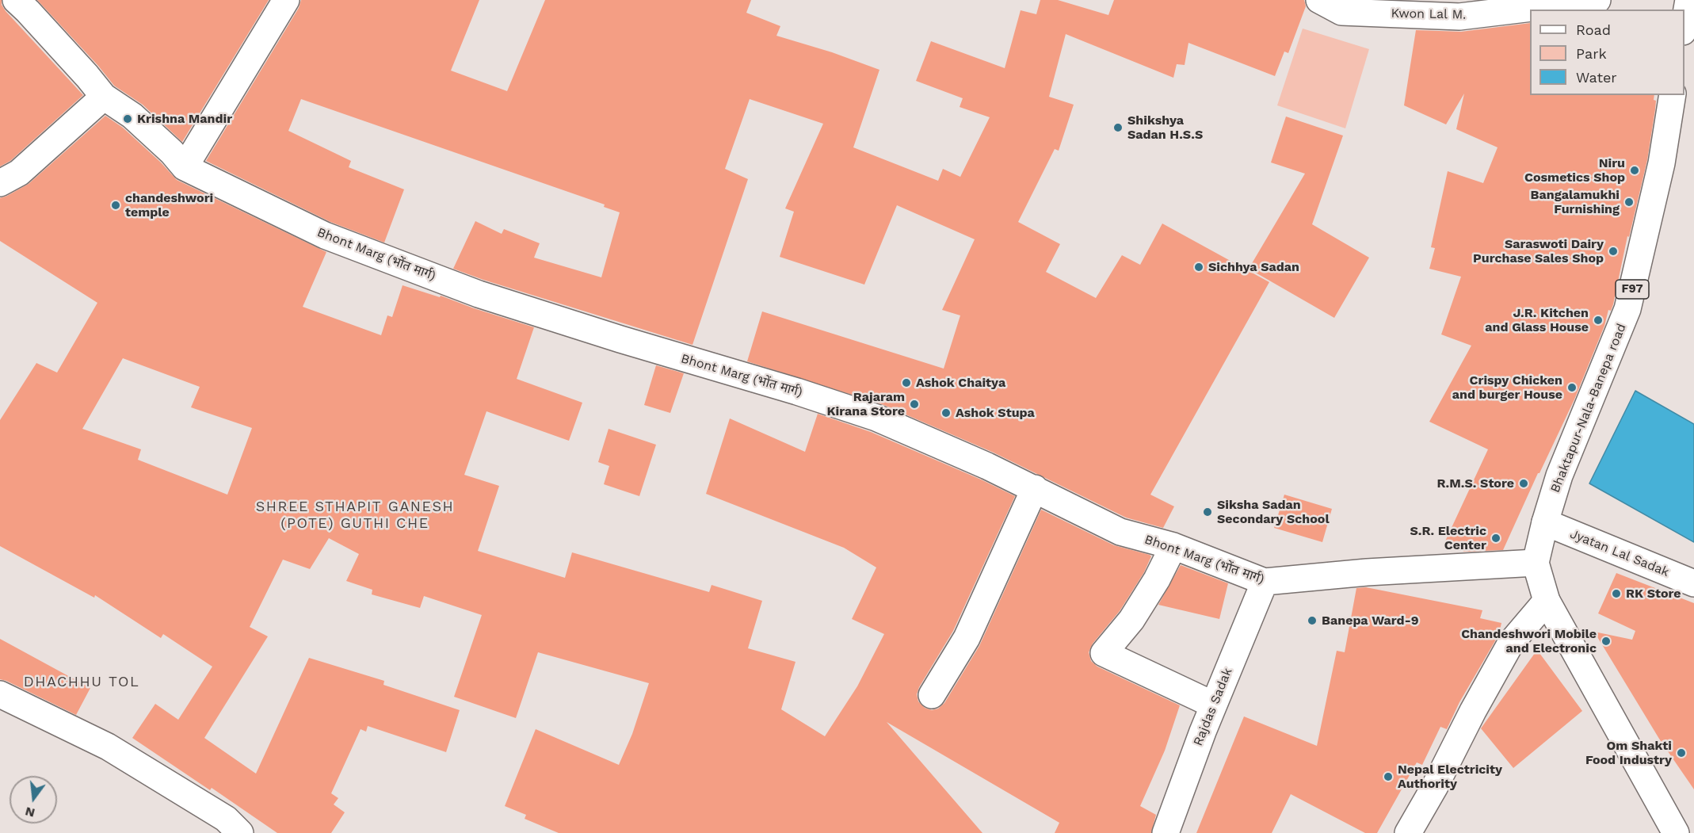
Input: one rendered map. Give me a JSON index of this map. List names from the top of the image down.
{
  "streets": {
    "street": [
      "Kwon Lal M.",
      "Bhont Marg (भाेंत मार्ग)",
      "F97",
      "Bhaktapur-Nala-Banepa road",
      "Jyatan Lal Sadak",
      "Rajdas Sadak"
    ]
  },
  "crossings": [
    ["Bhont Marg (भाेंत मार्ग)", "Bhaktapur-Nala-Banepa road"],
    ["Bhont Marg (भाेंत मार्ग)", "Rajdas Sadak"],
    ["Bhaktapur-Nala-Banepa road", "Jyatan Lal Sadak"]
  ],
  "districts": ["SHREE STHAPIT GANESH (POTE) GUTHI CHE", "DHACHHU TOL"],
  "places": [
    "Krishna Mandir",
    "Shikshya Sadan H.S.S",
    "Niru Cosmetics Shop",
    "Bangalamukhi Furnishing",
    "chandeshwori temple",
    "Saraswoti Dairy Purchase Sales Shop",
    "Sichhya Sadan",
    "J.R. Kitchen and Glass House",
    "Ashok Chaitya",
    "Crispy Chicken and burger House",
    "Rajaram Kirana Store",
    "Ashok Stupa",
    "R.M.S. Store",
    "Siksha Sadan Secondary School",
    "S.R. Electric Center",
    "RK Store",
    "Banepa Ward-9",
    "Chandeshwori Mobile and Electronic",
    "Om Shakti Food Industry",
    "Nepal Electricity Authority"
  ],
  "legend": ["Road", "Park", "Water"],
  "north": "bottom"
}
